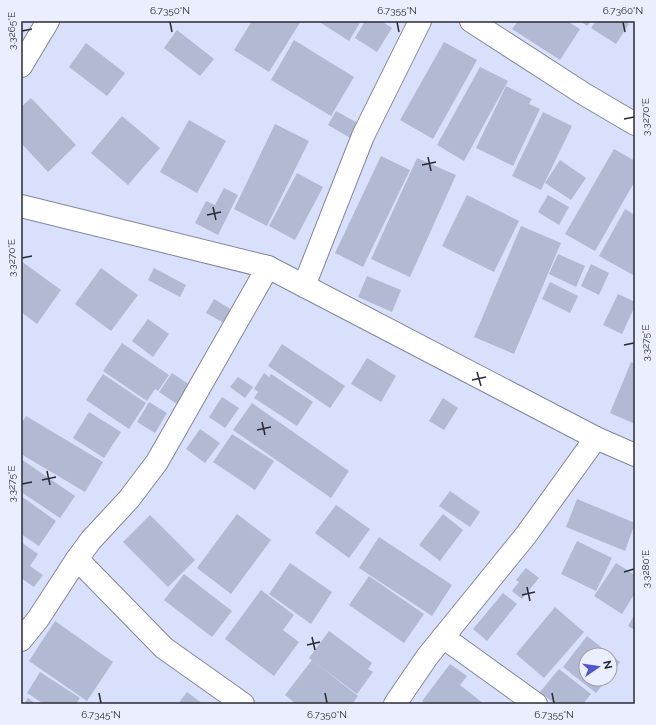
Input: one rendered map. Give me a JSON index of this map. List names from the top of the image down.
{
  "north": "right",
  "coordinates": [
    "6.7350°N",
    "6.7355°N",
    "6.7360°N",
    "3.3265°E",
    "3.3270°E",
    "3.3275°E",
    "3.3280°E",
    "6.7345°N"
  ]
}
